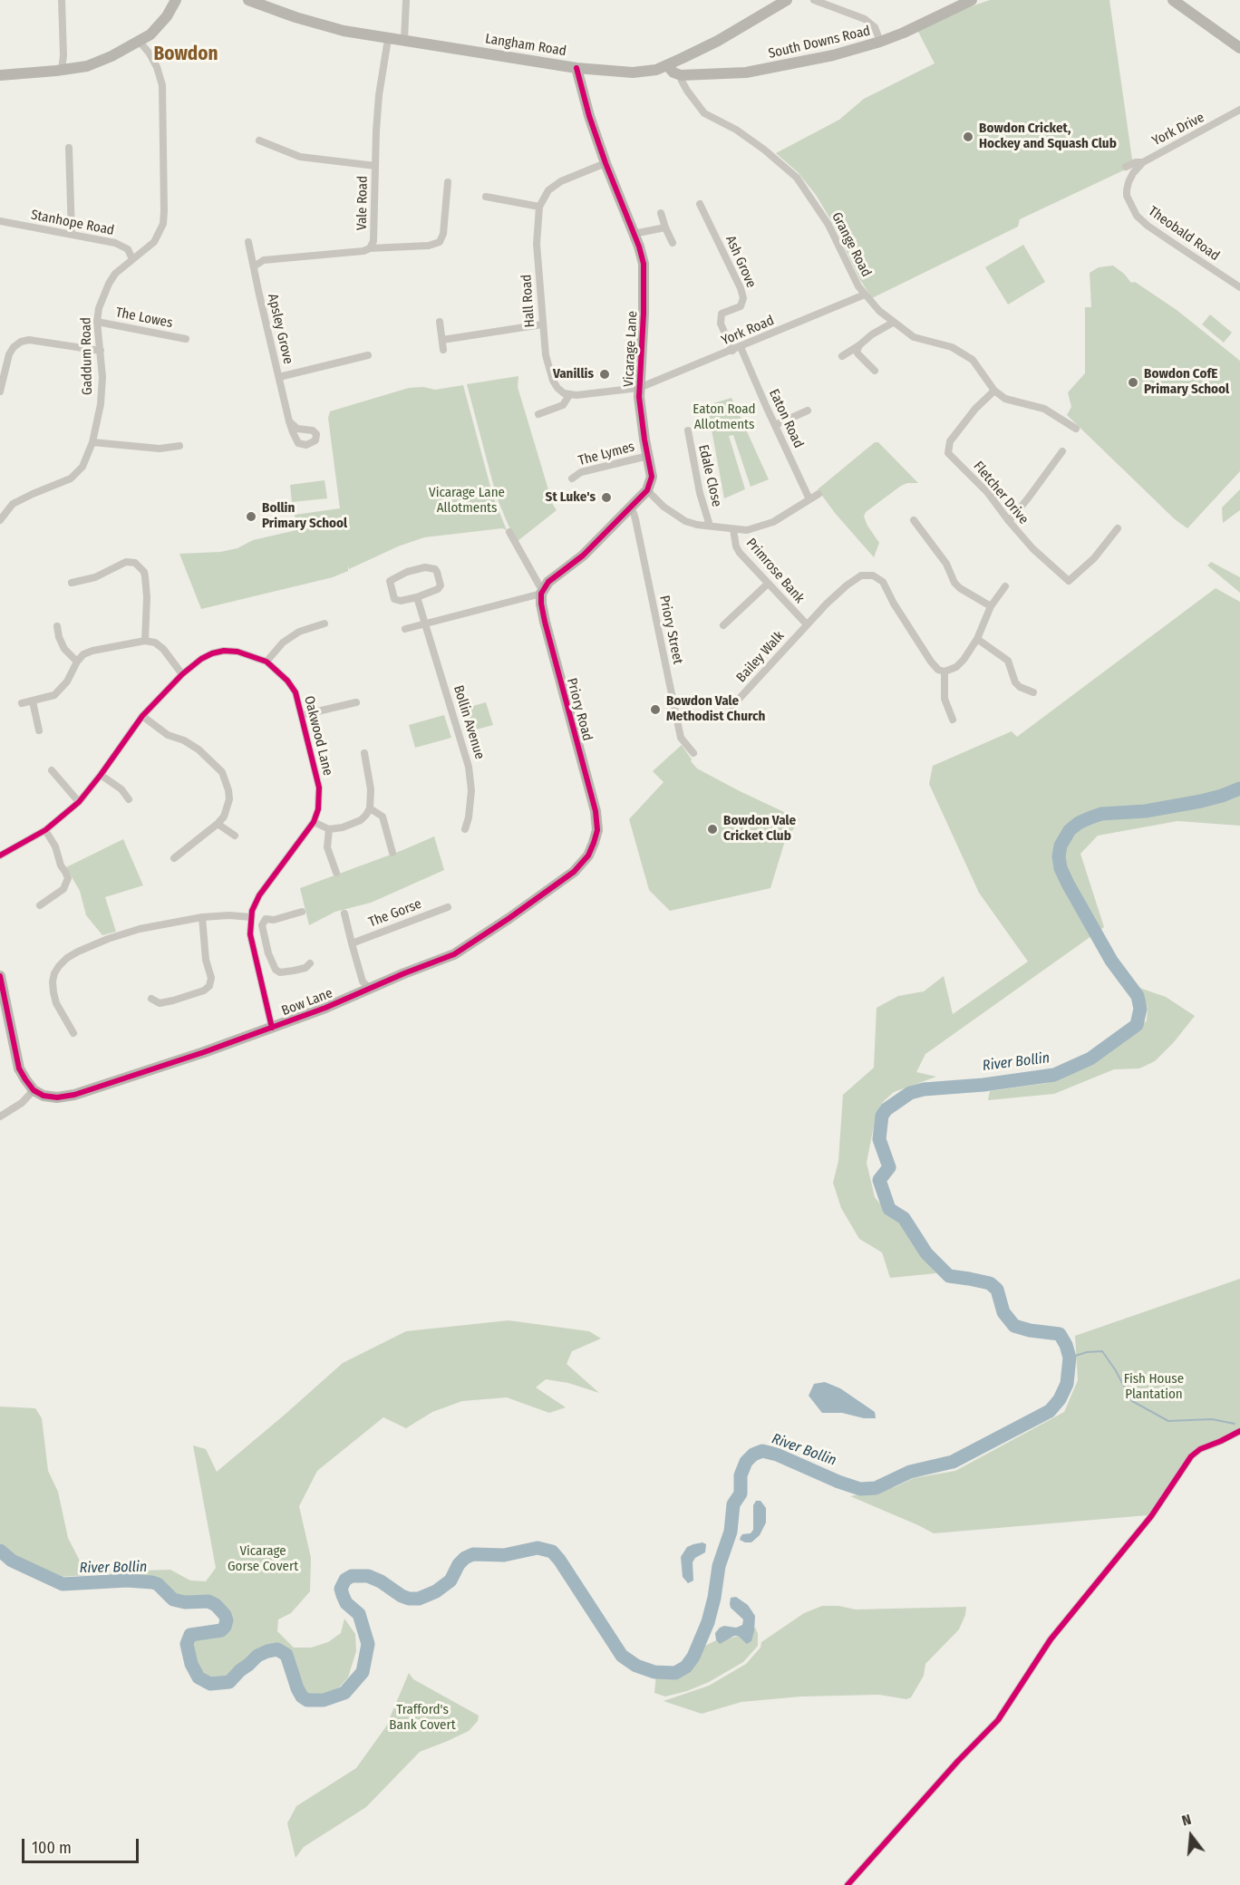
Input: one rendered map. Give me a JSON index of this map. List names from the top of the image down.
{
  "streets": {
    "street": [
      "South Downs Road",
      "Langham Road",
      "York Drive",
      "Vale Road",
      "Stanhope Road",
      "Theobald Road",
      "Grange Road",
      "Ash Grove",
      "Hall Road",
      "The Lowes",
      "Apsley Grove",
      "York Road",
      "Vicarage Lane",
      "Gaddum Road",
      "Eaton Road",
      "The Lymes",
      "Edale Close",
      "Fletcher Drive",
      "Primrose Bank",
      "Priory Street",
      "Bailey Walk",
      "Priory Road",
      "Bollin Avenue",
      "Oakwood Lane",
      "The Gorse",
      "Bow Lane"
    ]
  },
  "crossings": [
    ["South Downs Road", "Grange Road"],
    ["Langham Road", "Vale Road"],
    ["Langham Road", "Vicarage Lane"],
    ["York Drive", "Theobald Road"],
    ["Vale Road", "Apsley Grove"],
    ["Stanhope Road", "Gaddum Road"],
    ["Grange Road", "York Road"],
    ["Grange Road", "Fletcher Drive"],
    ["Ash Grove", "York Road"],
    ["The Lowes", "Gaddum Road"],
    ["York Road", "Vicarage Lane"],
    ["York Road", "Eaton Road"],
    ["Vicarage Lane", "The Lymes"],
    ["Primrose Bank", "Bailey Walk"],
    ["Priory Road", "Bow Lane"],
    ["Oakwood Lane", "Bow Lane"]
  ],
  "districts": ["Bowdon"],
  "water": ["River Bollin"],
  "parks": [
    "Eaton Road Allotments",
    "Vicarage Lane Allotments",
    "Fish House Plantation",
    "Vicarage Gorse Covert",
    "Trafford's Bank Covert"
  ],
  "places": [
    "Bowdon Cricket, Hockey and Squash Club",
    "Vanillis",
    "Bowdon CofE Primary School",
    "St Luke's",
    "Bollin Primary School",
    "Bowdon Vale Methodist Church",
    "Bowdon Vale Cricket Club"
  ],
  "scale_bar": "100 m",
  "north": "top"
}
